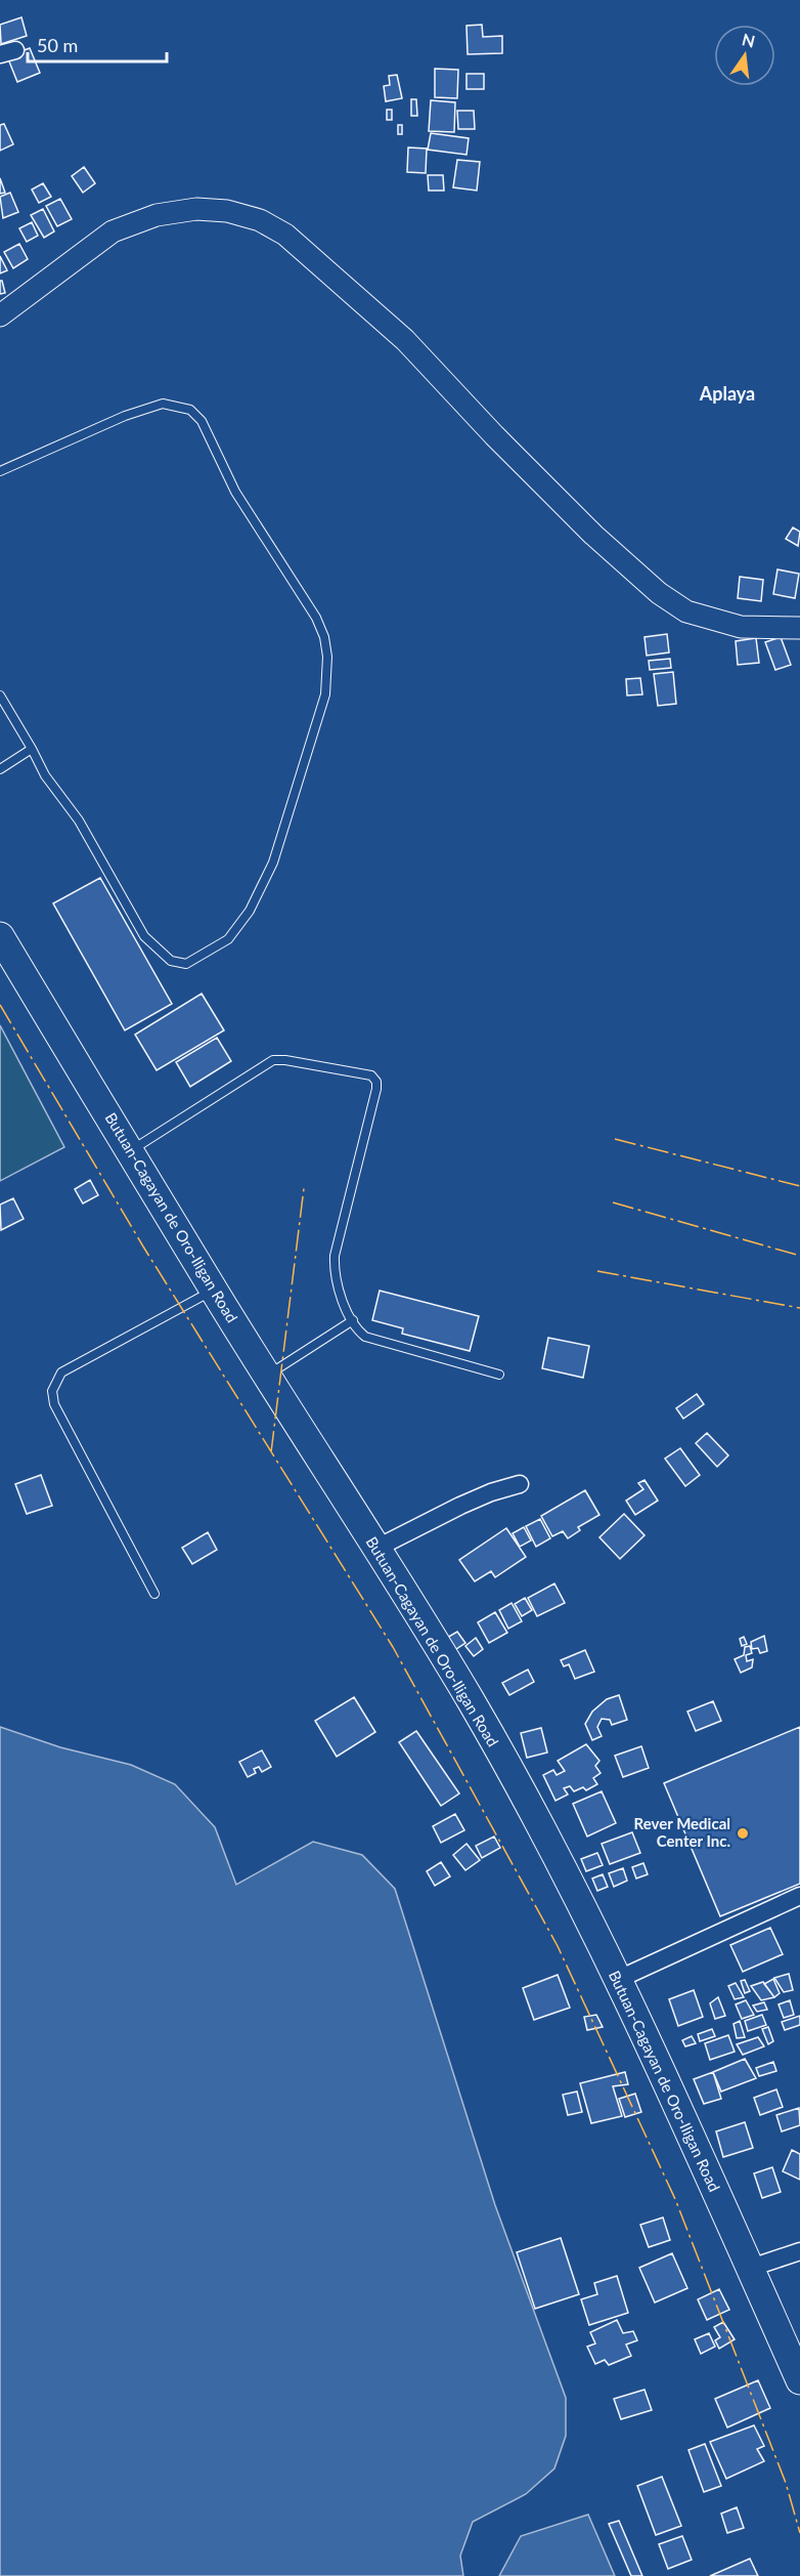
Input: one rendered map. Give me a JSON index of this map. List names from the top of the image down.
{
  "streets": {
    "highway": ["Butuan-Cagayan de Oro-Iligan Road"]
  },
  "districts": ["Aplaya"],
  "places": ["Rever Medical Center Inc."],
  "scale_bar": "50 m",
  "north": "top"
}
